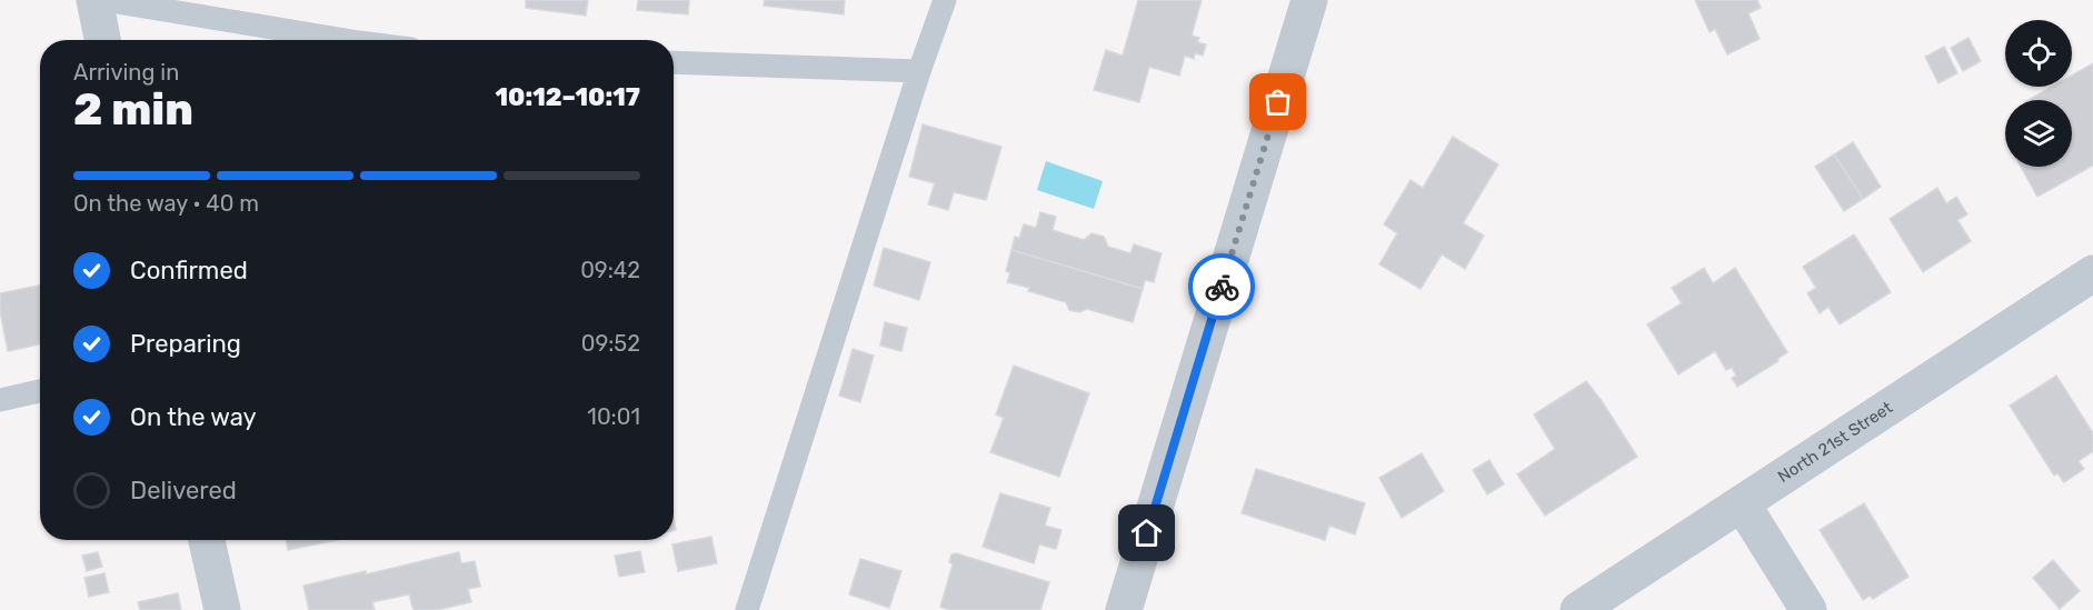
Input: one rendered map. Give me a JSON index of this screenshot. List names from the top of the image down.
{
  "streets": {
    "street": ["North 21st Street"]
  },
  "page": {
    "heading": ["2 min", "Arriving in", "10:12–10:17"],
    "bar": "On the way · 40 m",
    "list": [
      ["Confirmed", "09:42"],
      ["Preparing", "09:52"],
      ["On the way", "10:01"],
      "Delivered"
    ]
  }
}
